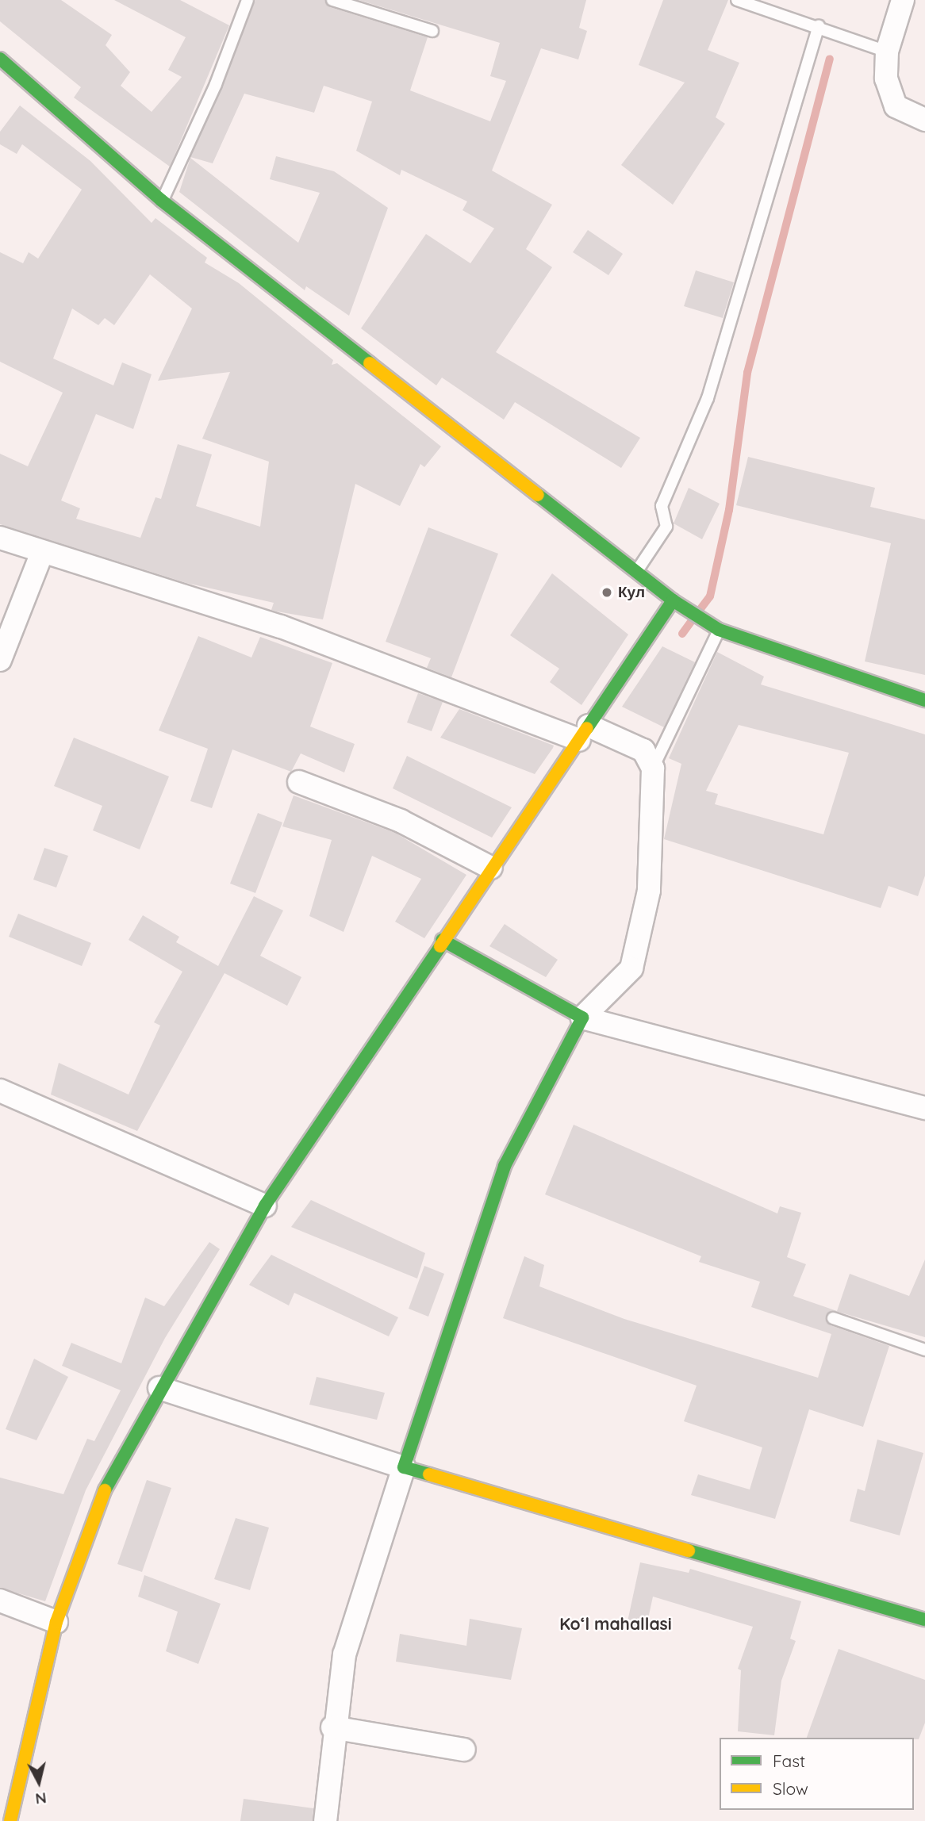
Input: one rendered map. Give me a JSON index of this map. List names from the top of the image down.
{
  "districts": ["Koʻl mahallasi"],
  "places": ["Кул"],
  "legend": ["Fast", "Slow"],
  "north": "bottom"
}
